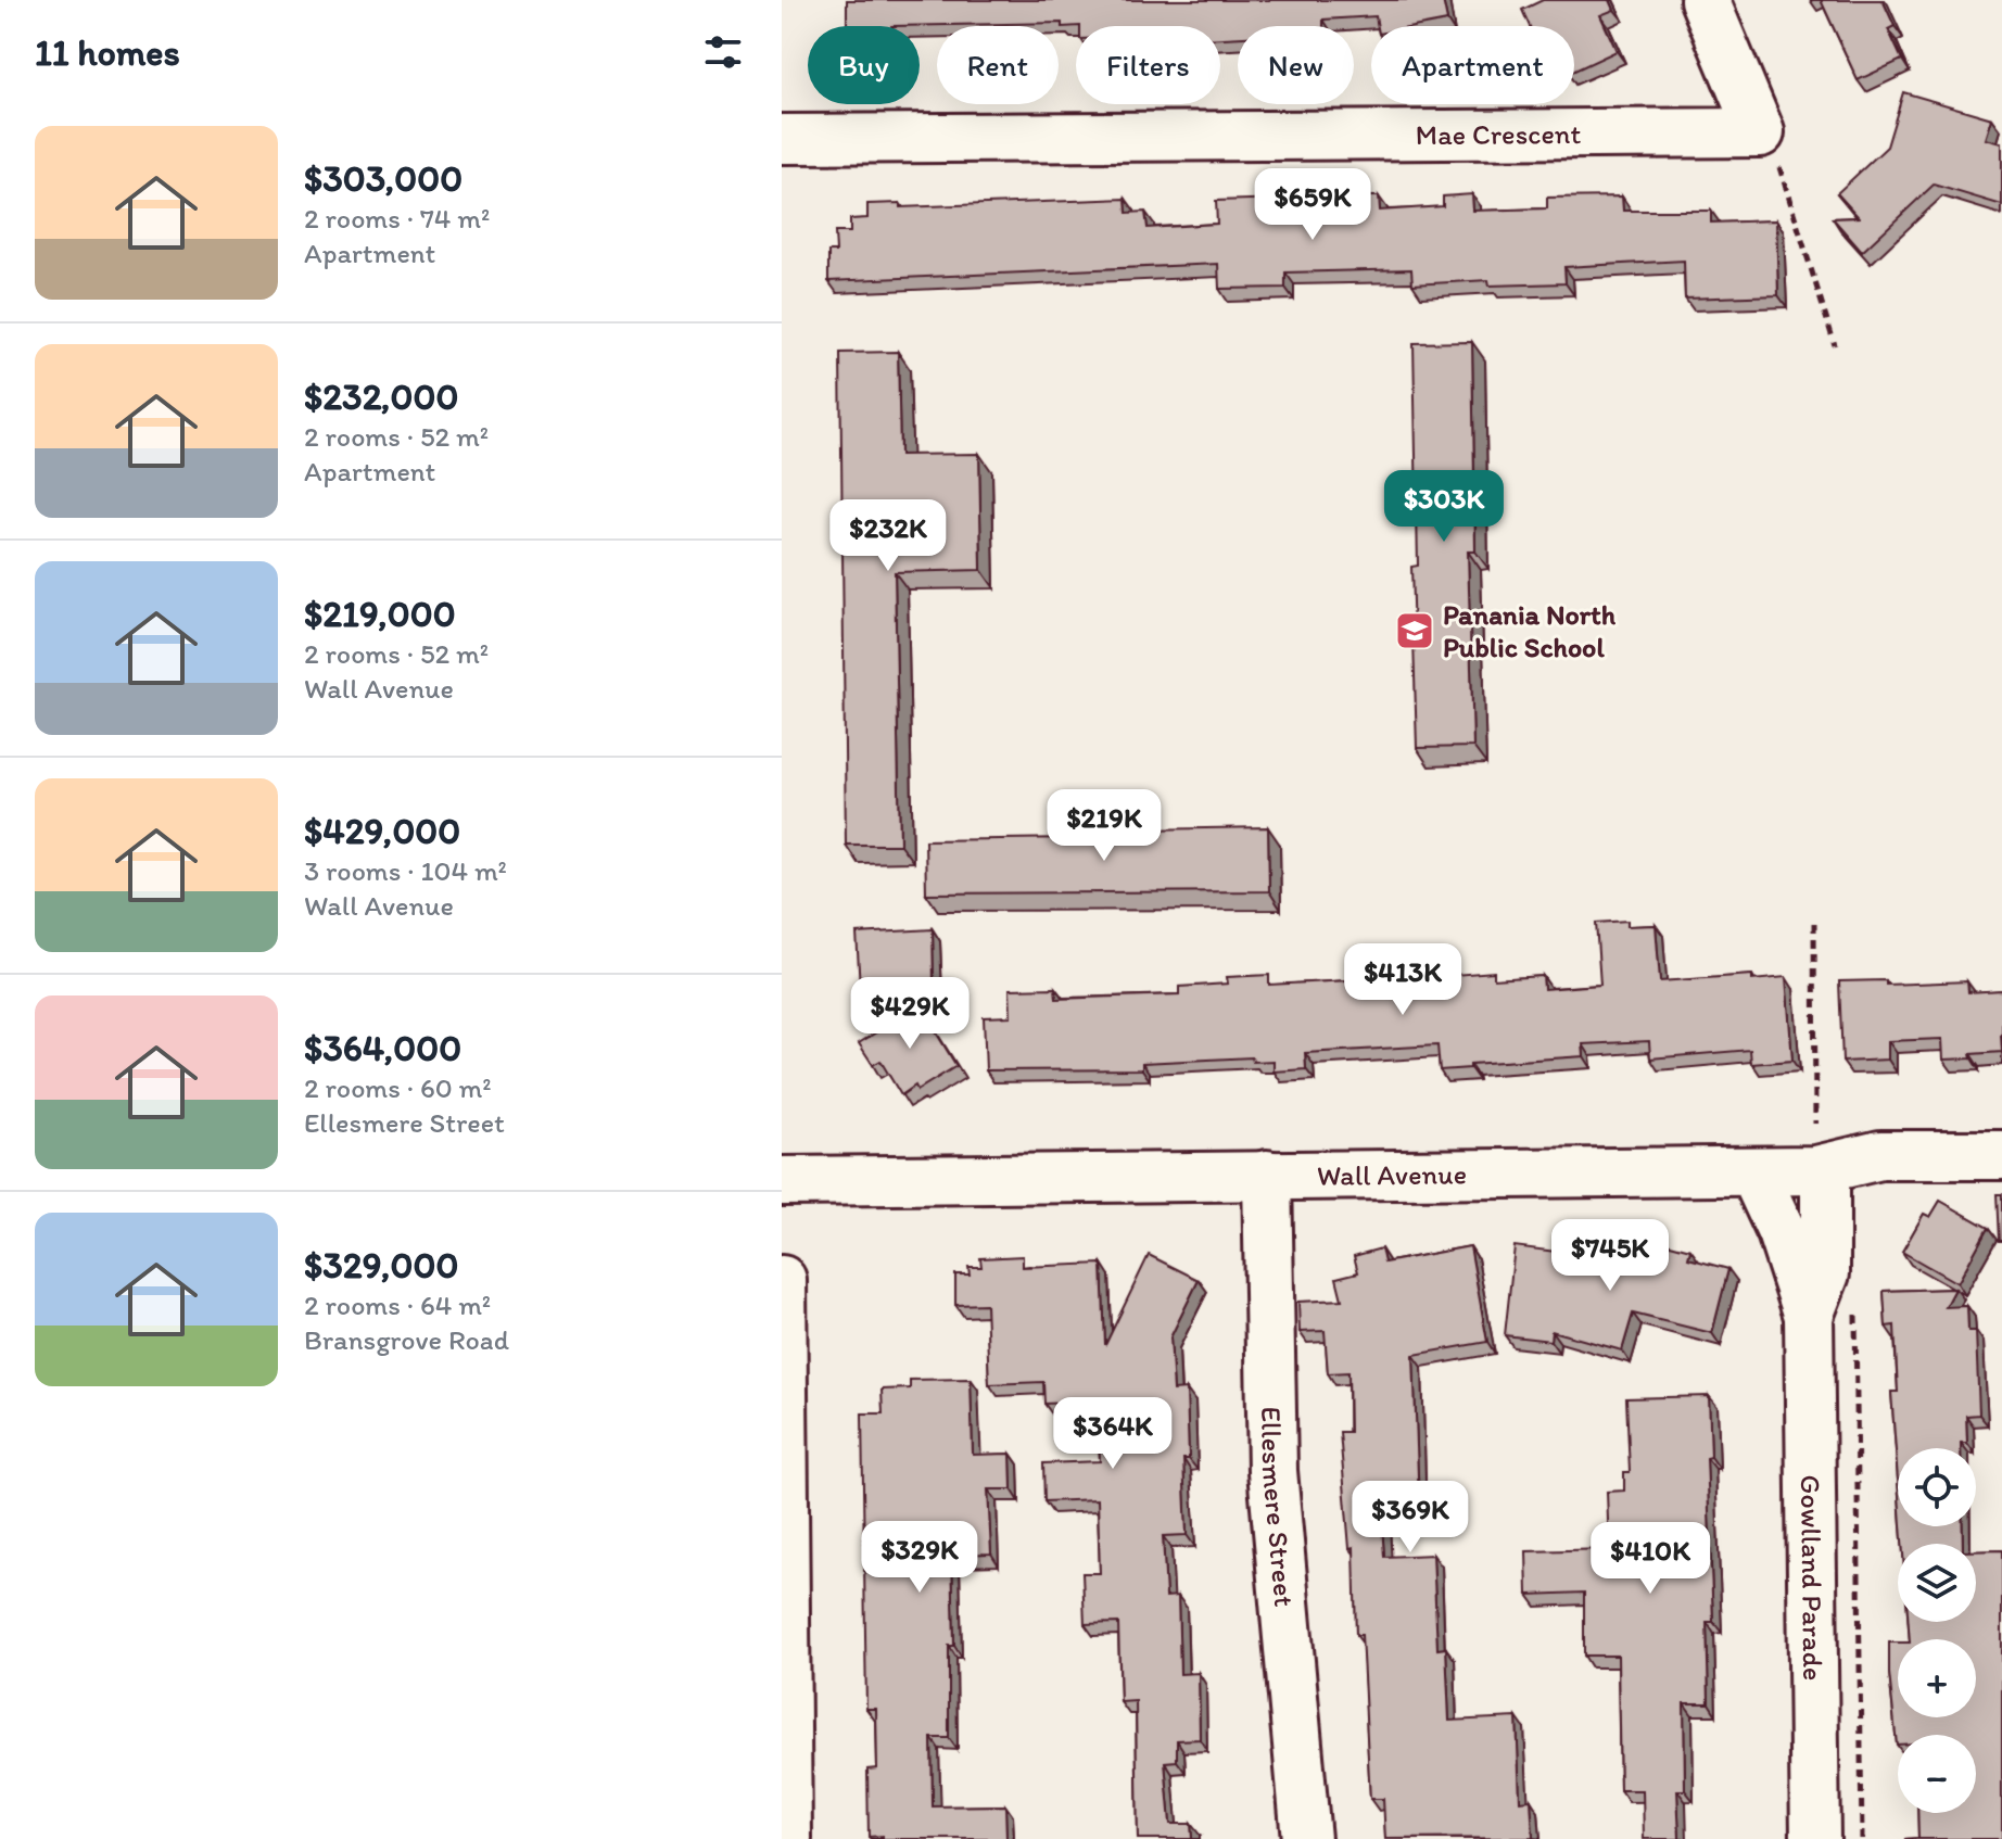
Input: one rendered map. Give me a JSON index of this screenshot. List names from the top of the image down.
{
  "streets": {
    "street": [
      "Mae Crescent",
      "Wall Avenue",
      "Ellesmere Street",
      "Gowlland Parade"
    ]
  },
  "crossings": [
    ["Wall Avenue", "Ellesmere Street"],
    ["Wall Avenue", "Gowlland Parade"]
  ],
  "places": {
    "school or university": ["Panania North Public School"]
  },
  "page": {
    "heading": "11 homes",
    "chip": [
      "Buy",
      "Rent",
      "Filters",
      "New",
      "Apartment"
    ],
    "list": [
      {
        "name": "$303,000",
        "note": "2 rooms · 74 m² · Apartment"
      },
      {
        "name": "$232,000",
        "note": "2 rooms · 52 m² · Apartment"
      },
      {
        "name": "$219,000",
        "note": "2 rooms · 52 m² · Wall Avenue"
      },
      {
        "name": "$429,000",
        "note": "3 rooms · 104 m² · Wall Avenue"
      },
      {
        "name": "$364,000",
        "note": "2 rooms · 60 m² · Ellesmere Street"
      },
      {
        "name": "$329,000",
        "note": "2 rooms · 64 m² · Bransgrove Road"
      }
    ],
    "price": [
      "$659K",
      "$303K",
      "$232K",
      "$219K",
      "$413K",
      "$429K",
      "$745K",
      "$364K",
      "$369K",
      "$329K",
      "$410K"
    ],
    "map_buttons": ["+", "−"]
  }
}
